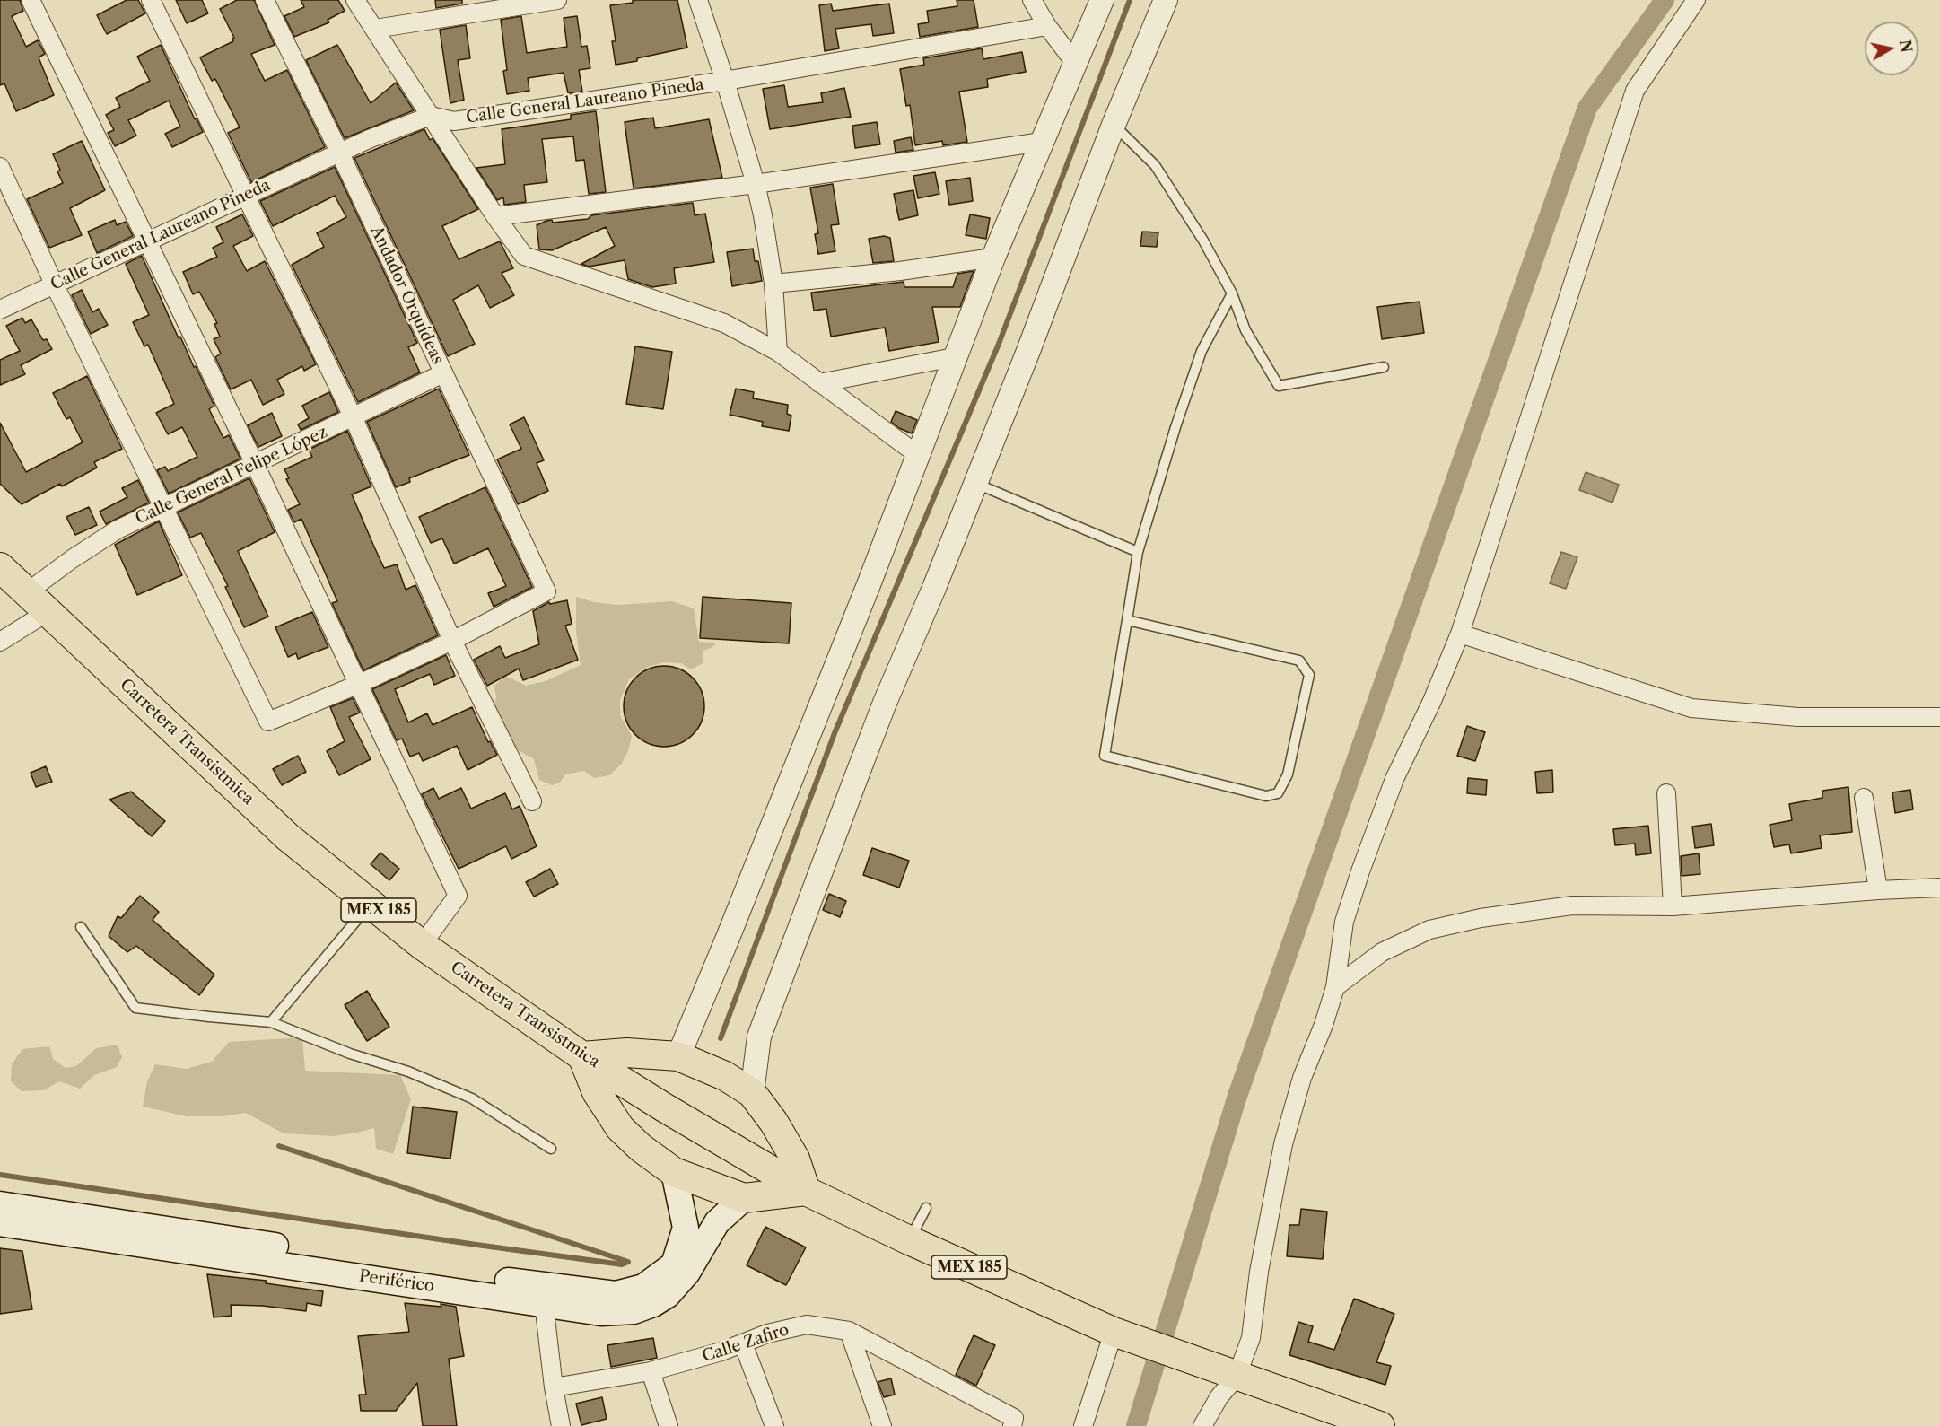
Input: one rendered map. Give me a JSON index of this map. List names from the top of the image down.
{
  "streets": {
    "main road": ["Carretera Transistmica", "MEX 185", "Periférico"],
    "street": [
      "Calle General Laureano Pineda",
      "Andador Orquídeas",
      "Calle General Felipe López",
      "Calle Zafiro"
    ]
  },
  "crossings": [
    ["Calle General Laureano Pineda", "Andador Orquídeas"],
    ["Andador Orquídeas", "Calle General Felipe López"],
    ["Calle General Felipe López", "Carretera Transistmica"],
    ["Carretera Transistmica", "MEX 185"]
  ],
  "north": "right"
}
